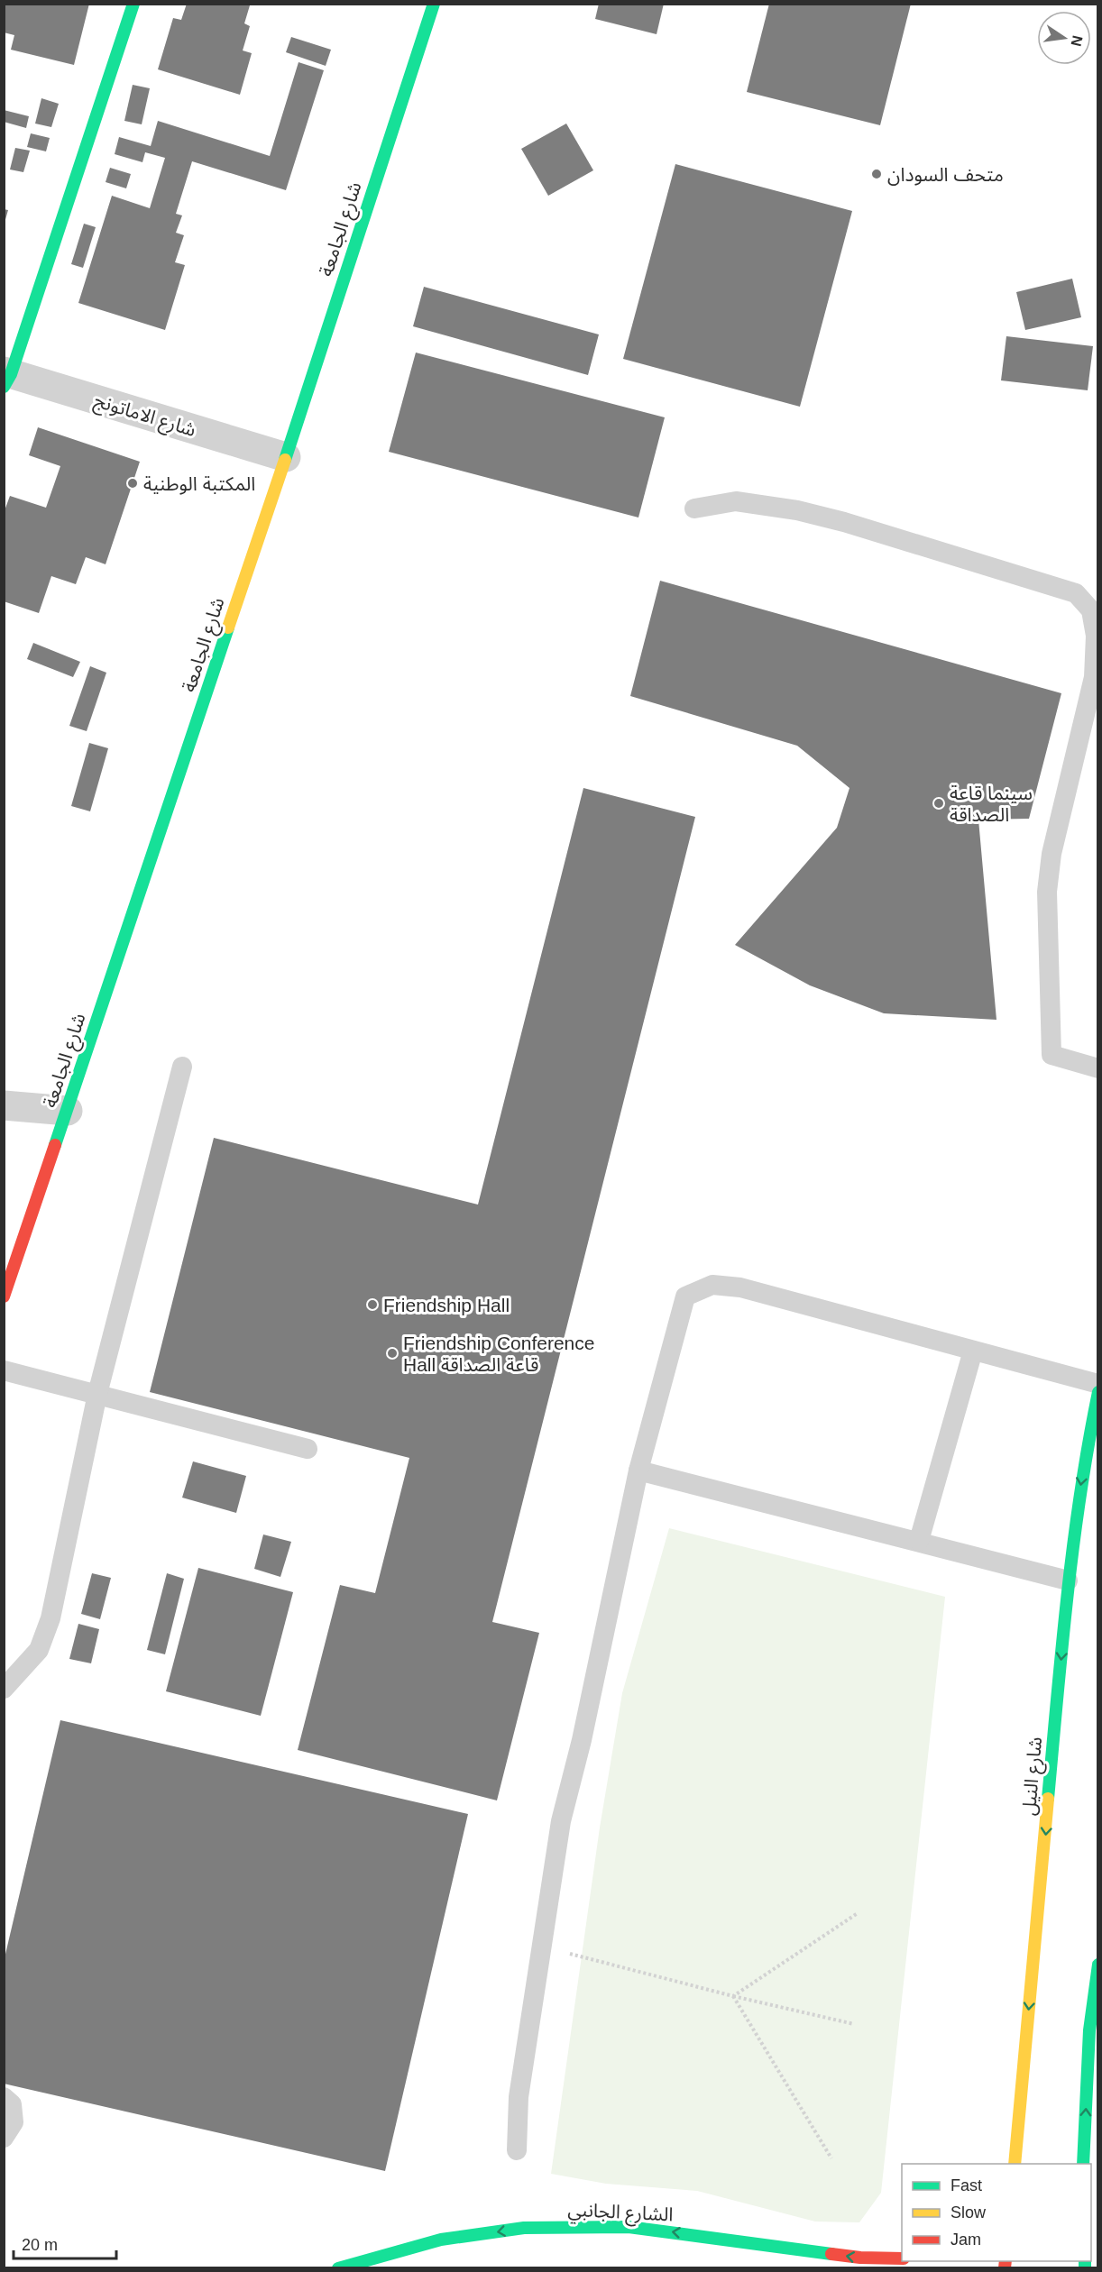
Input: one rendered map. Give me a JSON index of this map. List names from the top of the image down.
{
  "streets": {
    "main road": ["شارع الجامعة", "شارع النيل", "الشارع الجانبي"],
    "street": ["شارع الاماتونج"]
  },
  "crossings": [
    ["شارع الجامعة", "شارع الاماتونج"]
  ],
  "one_way": ["شارع النيل", "الشارع الجانبي"],
  "places": [
    "متحف السودان",
    "المكتبة الوطنية",
    "سينما قاعة الصداقة",
    "Friendship Hall",
    "Friendship Conference Hall قاعة الصداقة"
  ],
  "legend": ["Fast", "Slow", "Jam"],
  "scale_bar": "20 m",
  "north": "right"
}
